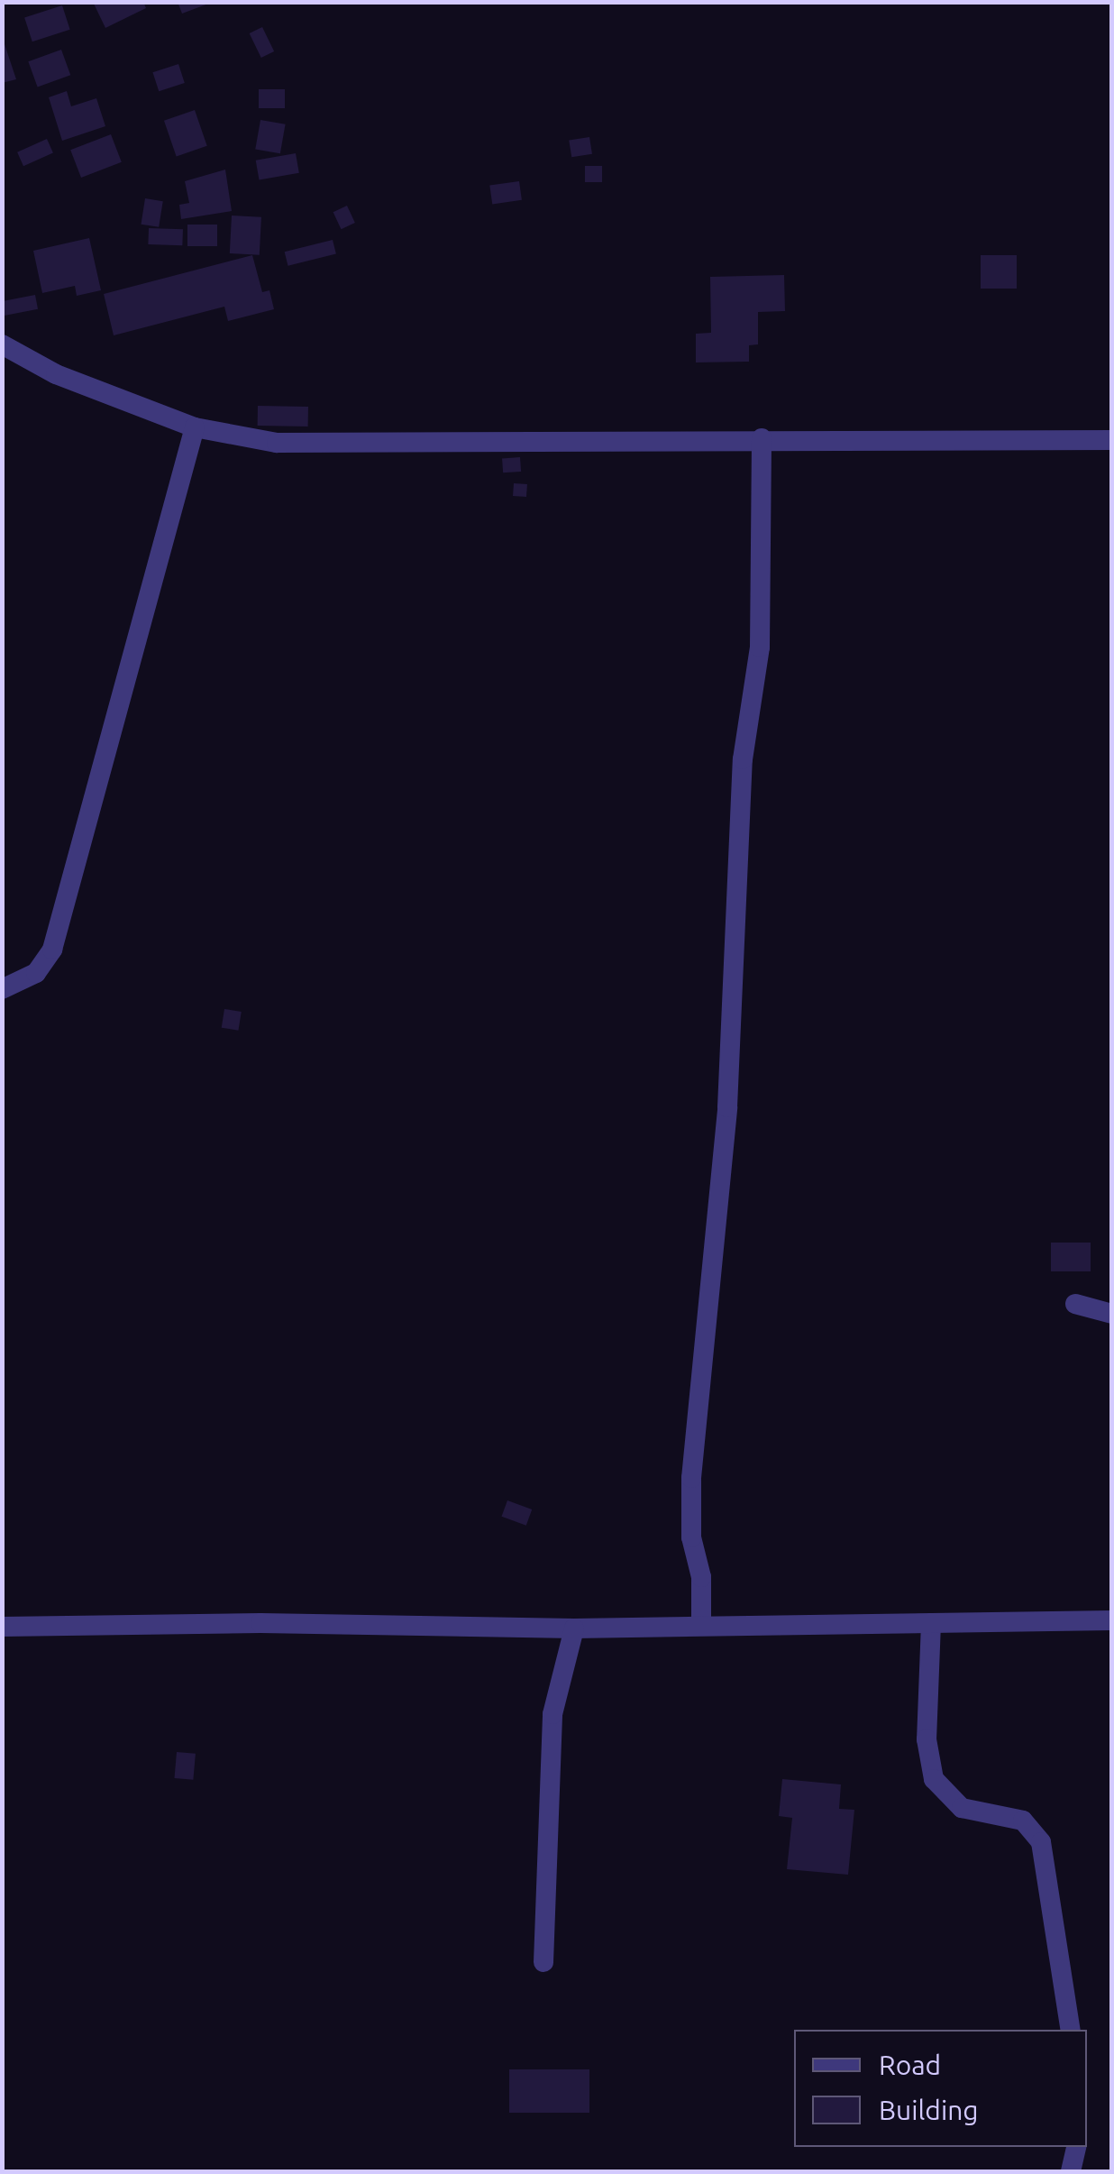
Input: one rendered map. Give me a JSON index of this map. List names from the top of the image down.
{
  "legend": ["Road", "Building"]
}
